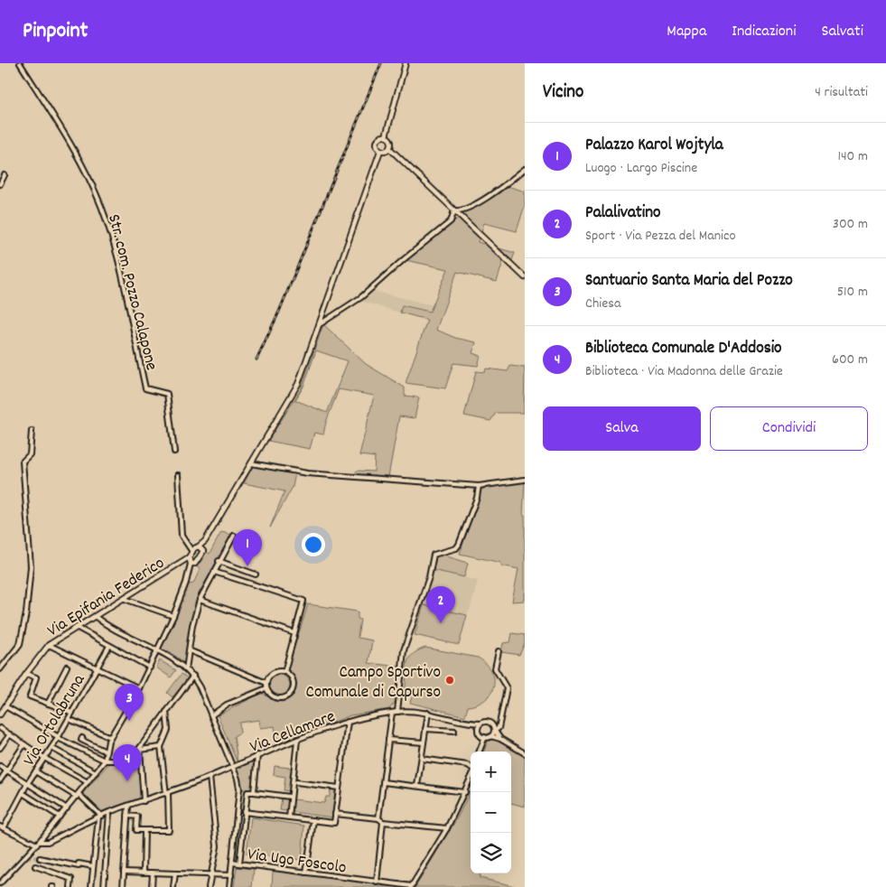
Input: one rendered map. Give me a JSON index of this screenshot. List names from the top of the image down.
{
  "streets": {
    "main road": ["Via Epifania Federico"],
    "street": [
      "Str. com. Pozzo Calapone",
      "Via Ortolabruna",
      "Via Cellamare",
      "Via Ugo Foscolo"
    ]
  },
  "places": ["Campo Sportivo Comunale di Capurso"],
  "page": {
    "header": "Pinpoint",
    "nav": ["Mappa", "Indicazioni", "Salvati"],
    "heading": ["Vicino", "4 risultati"],
    "list": [
      {
        "mark": "1",
        "name": "Palazzo Karol Wojtyla",
        "note": "Luogo · Largo Piscine",
        "value": "140 m"
      },
      {
        "mark": "2",
        "name": "Palalivatino",
        "note": "Sport · Via Pezza del Manico",
        "value": "300 m"
      },
      {
        "mark": "3",
        "name": "Santuario Santa Maria del Pozzo",
        "note": "Chiesa",
        "value": "510 m"
      },
      {
        "mark": "4",
        "name": "Biblioteca Comunale D'Addosio",
        "note": "Biblioteca · Via Madonna delle Grazie",
        "value": "600 m"
      }
    ],
    "buttons": ["Salva", "Condividi"],
    "pins": [
      "1",
      "2",
      "3",
      "4"
    ],
    "map_buttons": ["+", "−"]
  }
}
